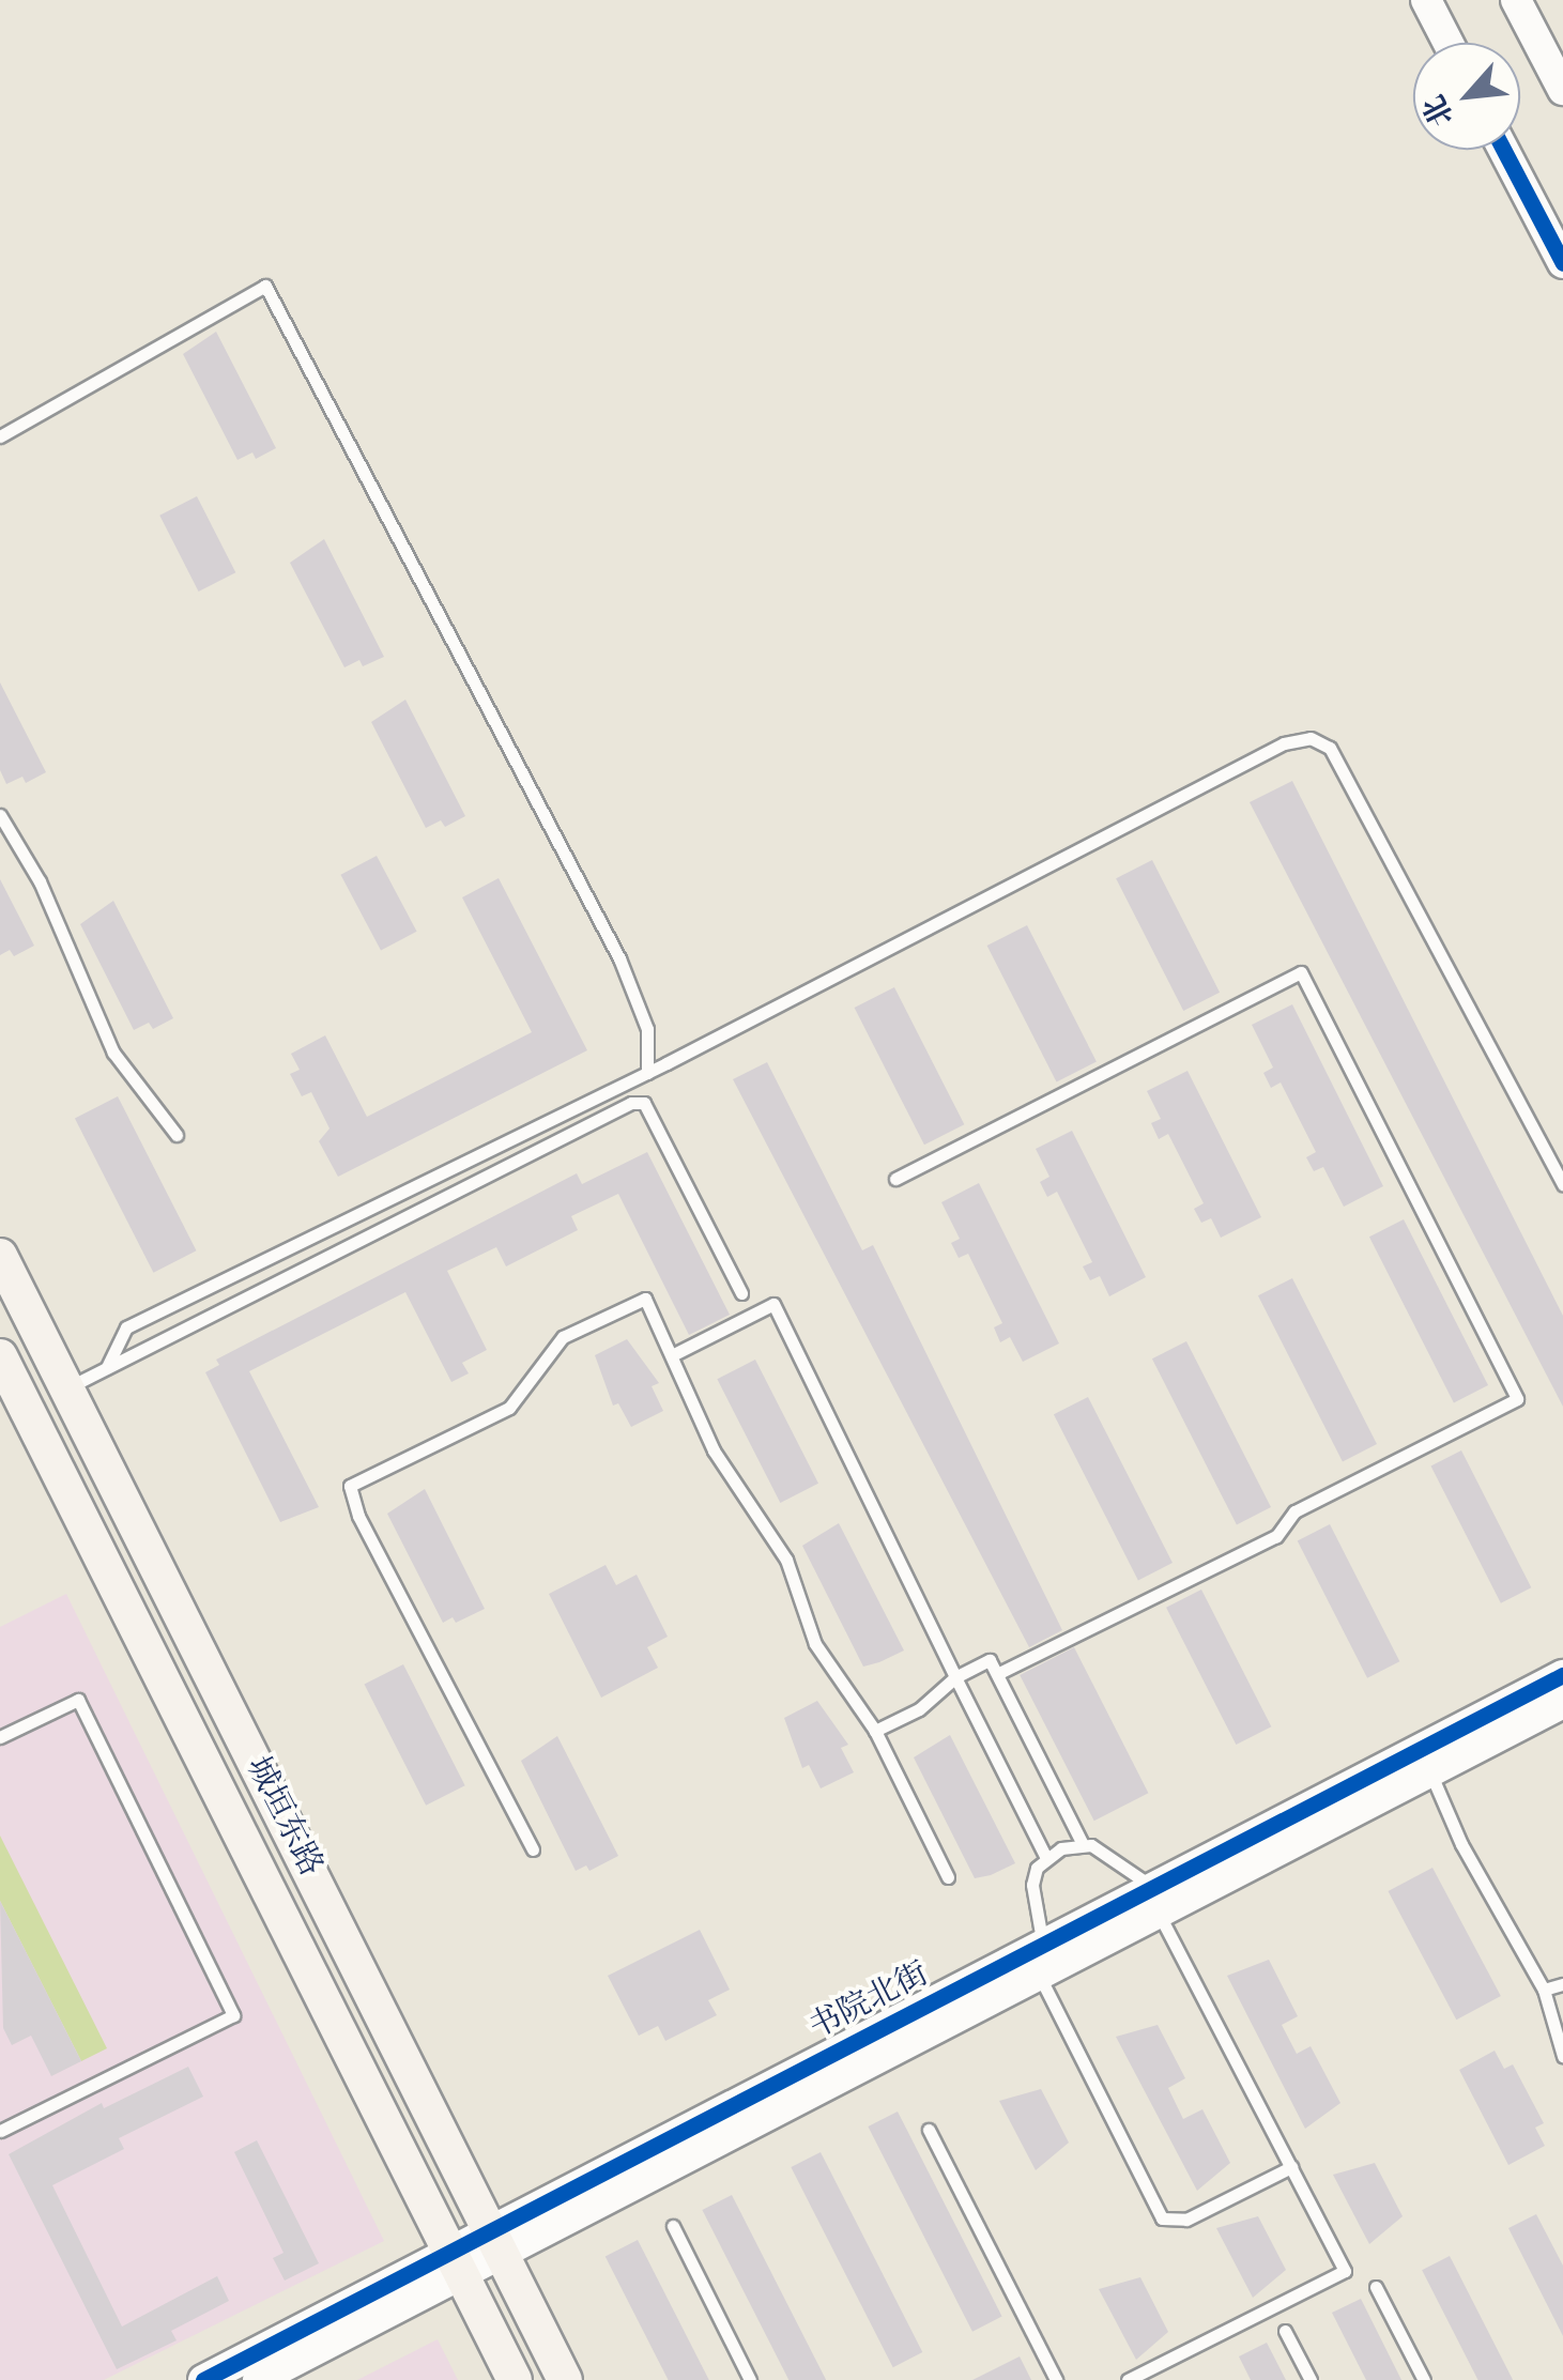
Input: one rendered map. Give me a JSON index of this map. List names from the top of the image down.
{
  "streets": {
    "main road": ["城垣东路"],
    "street": ["书院北街"]
  },
  "crossings": [
    ["城垣东路", "书院北街"]
  ],
  "north": "bottom left"
}
